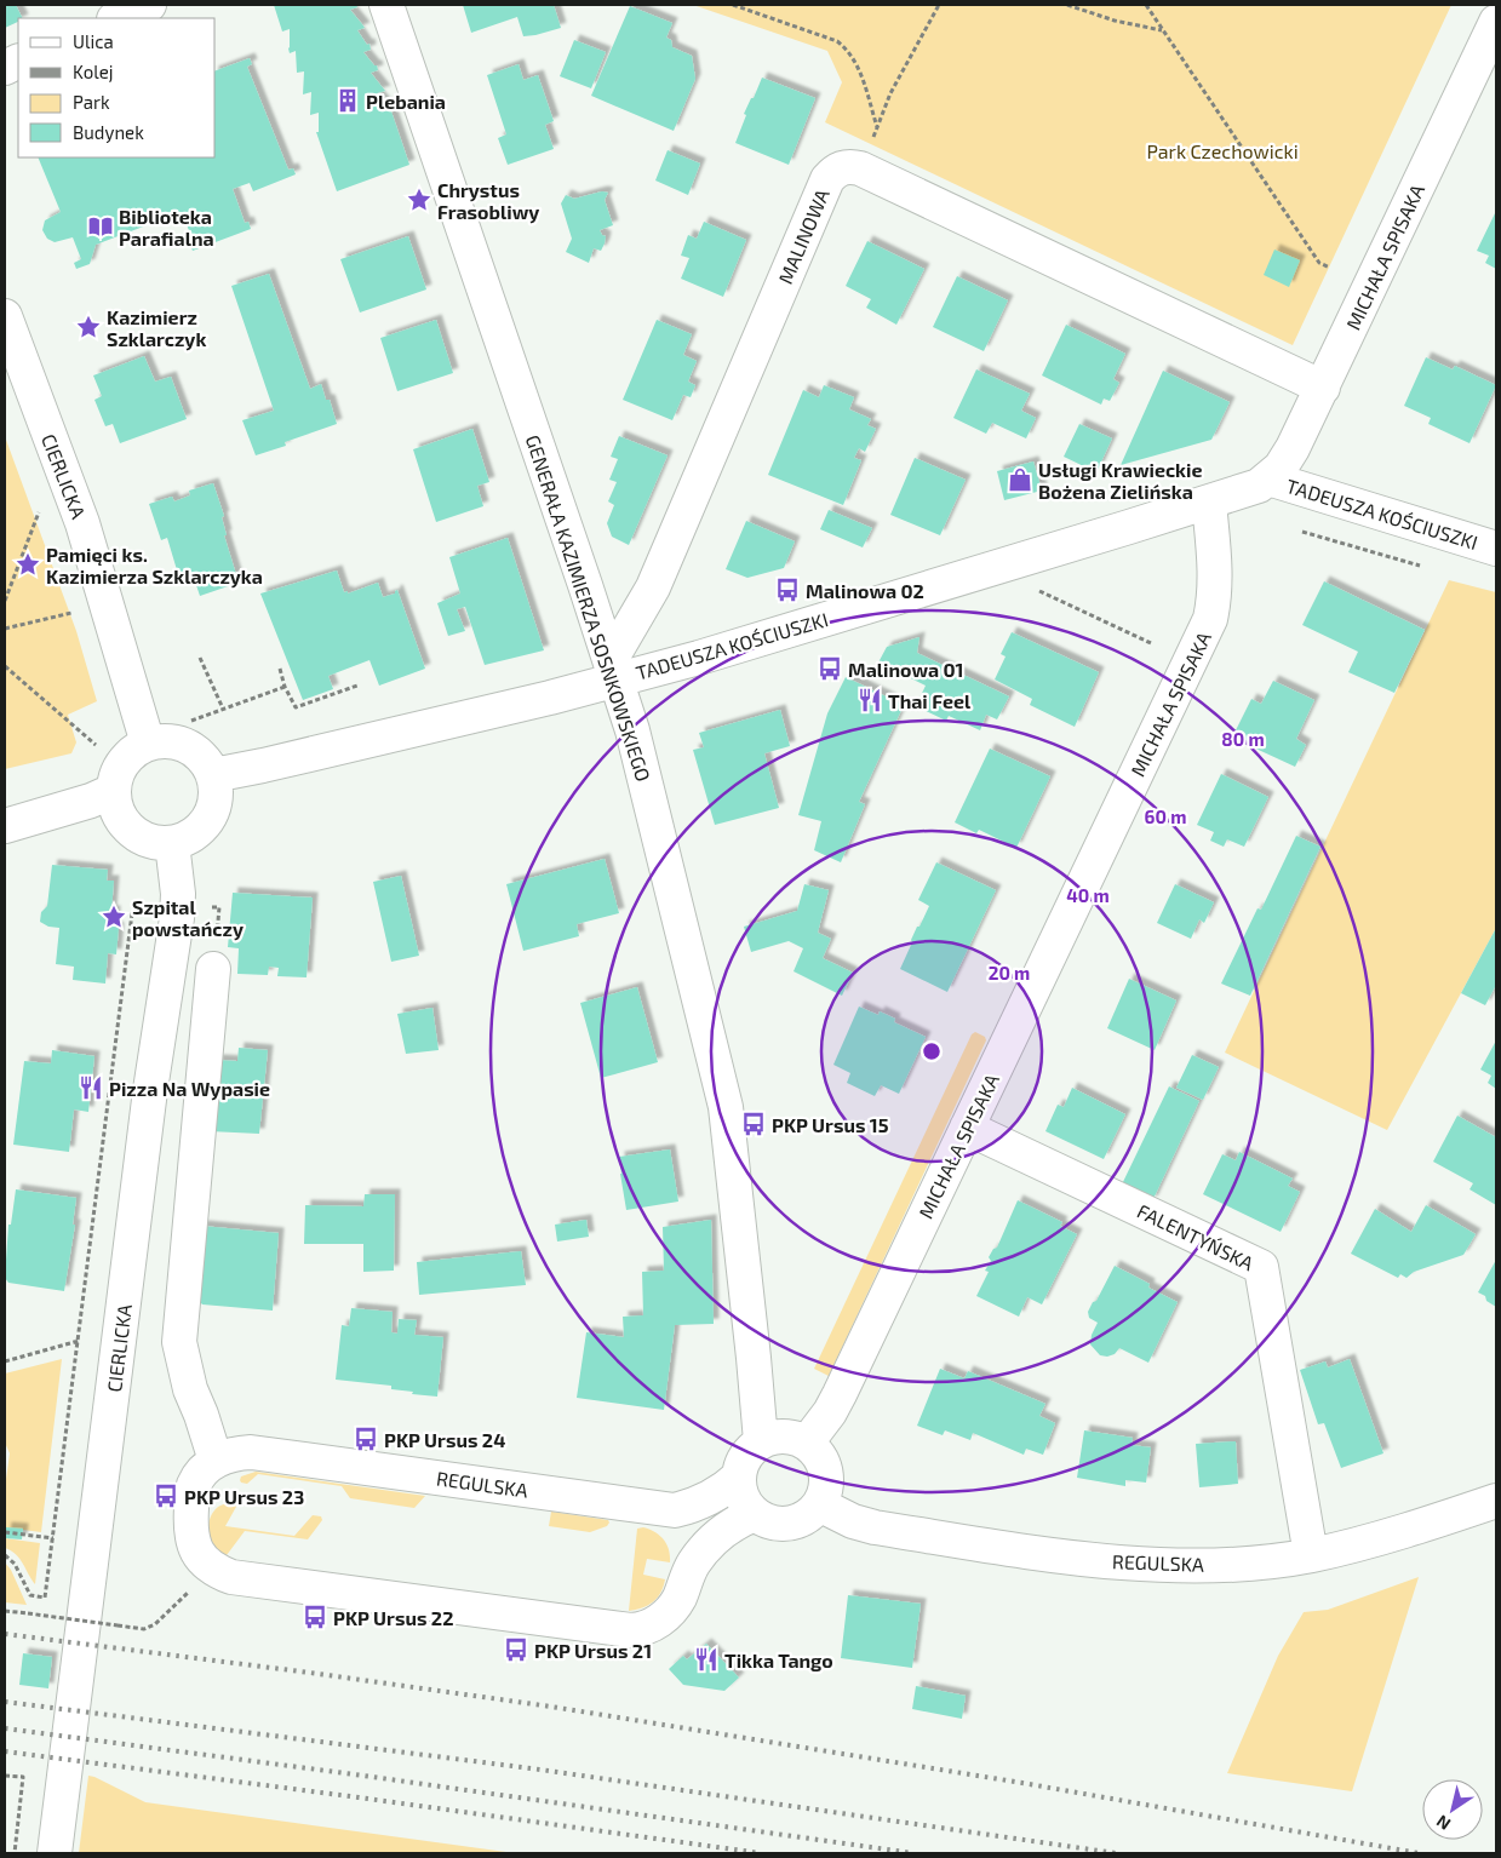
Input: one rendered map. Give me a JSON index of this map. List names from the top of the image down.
{
  "streets": {
    "street": [
      "MALINOWA",
      "MICHAŁA SPISAKA",
      "CIERLICKA",
      "TADEUSZA KOŚCIUSZKI",
      "GENERAŁA KAZIMIERZA SOSNKOWSKIEGO",
      "FALENTYŃSKA",
      "REGULSKA"
    ]
  },
  "crossings": [
    ["MALINOWA", "TADEUSZA KOŚCIUSZKI"],
    ["MALINOWA", "GENERAŁA KAZIMIERZA SOSNKOWSKIEGO"],
    ["MICHAŁA SPISAKA", "TADEUSZA KOŚCIUSZKI"],
    ["MICHAŁA SPISAKA", "GENERAŁA KAZIMIERZA SOSNKOWSKIEGO"],
    ["MICHAŁA SPISAKA", "FALENTYŃSKA"],
    ["MICHAŁA SPISAKA", "REGULSKA"],
    ["CIERLICKA", "TADEUSZA KOŚCIUSZKI"],
    ["TADEUSZA KOŚCIUSZKI", "GENERAŁA KAZIMIERZA SOSNKOWSKIEGO"],
    ["GENERAŁA KAZIMIERZA SOSNKOWSKIEGO", "REGULSKA"],
    ["FALENTYŃSKA", "REGULSKA"]
  ],
  "parks": ["Park Czechowicki"],
  "places": {
    "building": ["Plebania"],
    "place": [
      "Chrystus Frasobliwy",
      "Kazimierz Szklarczyk",
      "Pamięci ks. Kazimierza Szklarczyka",
      "Szpital powstańczy"
    ],
    "library": ["Biblioteka Parafialna"],
    "shop": ["Usługi Krawieckie Bożena Zielińska"],
    "bus stop": [
      "Malinowa 02",
      "Malinowa 01",
      "PKP Ursus 15",
      "PKP Ursus 24",
      "PKP Ursus 23",
      "PKP Ursus 22",
      "PKP Ursus 21"
    ],
    "restaurant": ["Thai Feel", "Pizza Na Wypasie", "Tikka Tango"]
  },
  "legend": [
    "Ulica",
    "Kolej",
    "Park",
    "Budynek"
  ],
  "north": "bottom left",
  "rings": [
    "80 m",
    "60 m",
    "40 m",
    "20 m"
  ]
}
